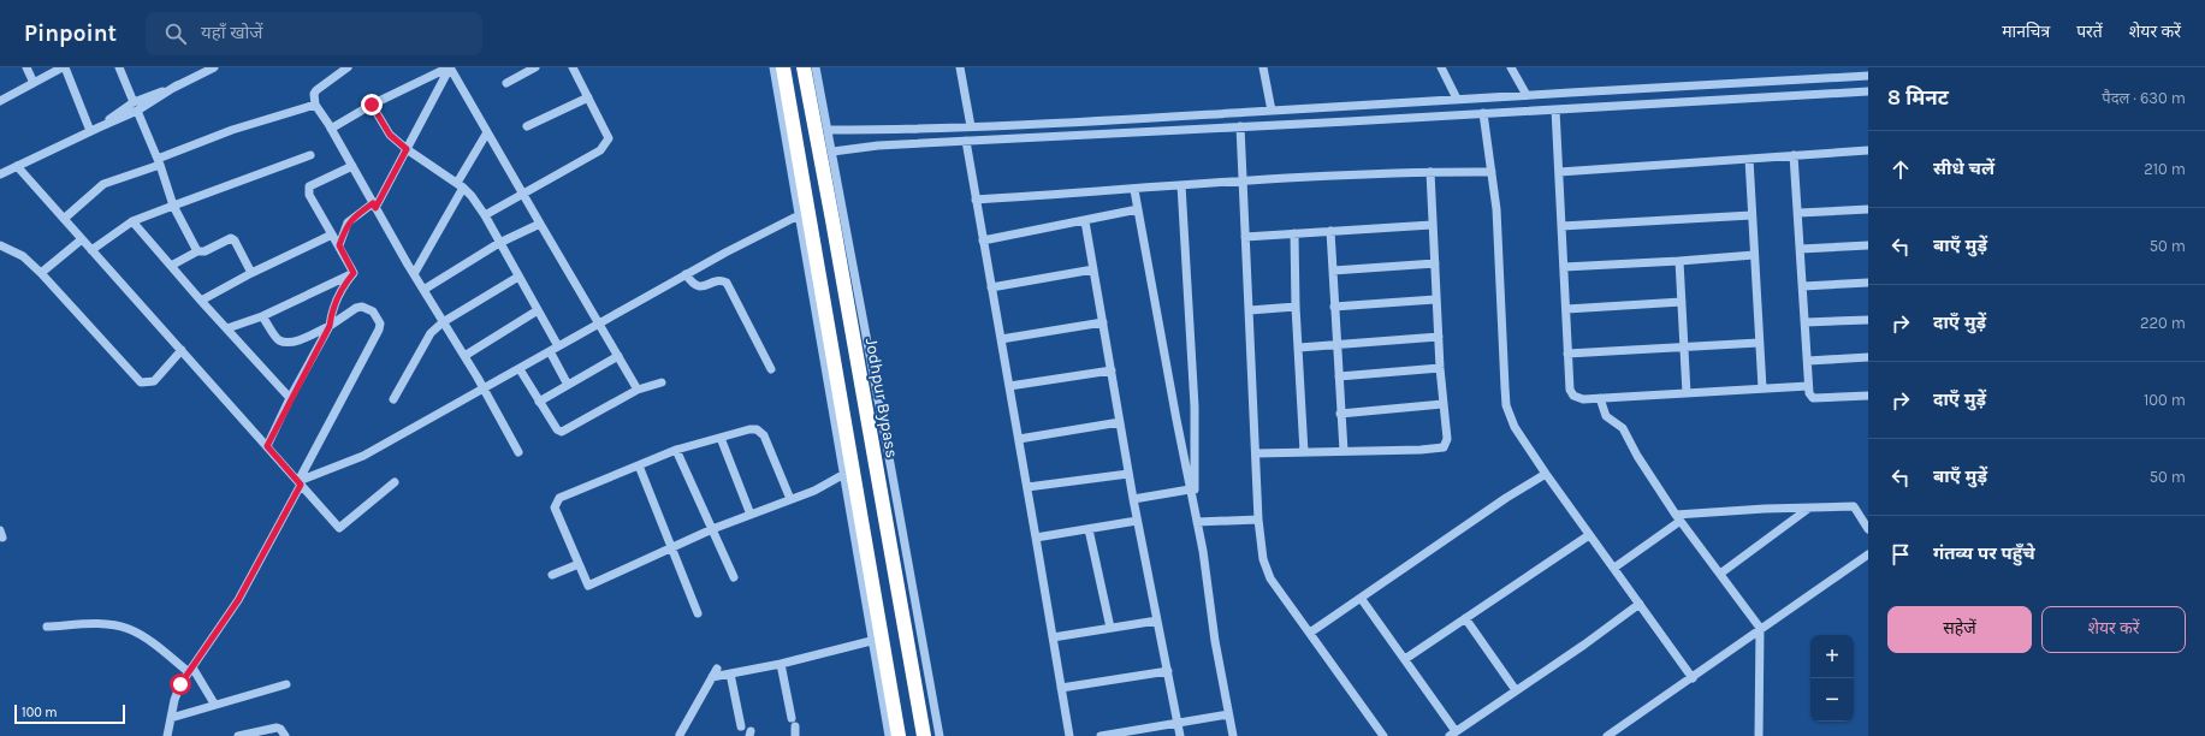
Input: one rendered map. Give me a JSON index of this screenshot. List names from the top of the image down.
{
  "streets": {
    "highway": ["Jodhpur Bypass"]
  },
  "scale_bar": "100 m",
  "page": {
    "header": "Pinpoint",
    "search": "यहाँ खोजें",
    "nav": ["मानचित्र", "परतें", "शेयर करें"],
    "heading": ["8 मिनट", "पैदल · 630 m"],
    "list": [
      ["सीधे चलें", "210 m"],
      ["बाएँ मुड़ें", "50 m"],
      ["दाएँ मुड़ें", "220 m"],
      ["दाएँ मुड़ें", "100 m"],
      ["बाएँ मुड़ें", "50 m"],
      "गंतव्य पर पहुँचे"
    ],
    "buttons": ["सहेजें", "शेयर करें"],
    "map_buttons": ["+", "−"],
    "scale": "100 m"
  }
}
